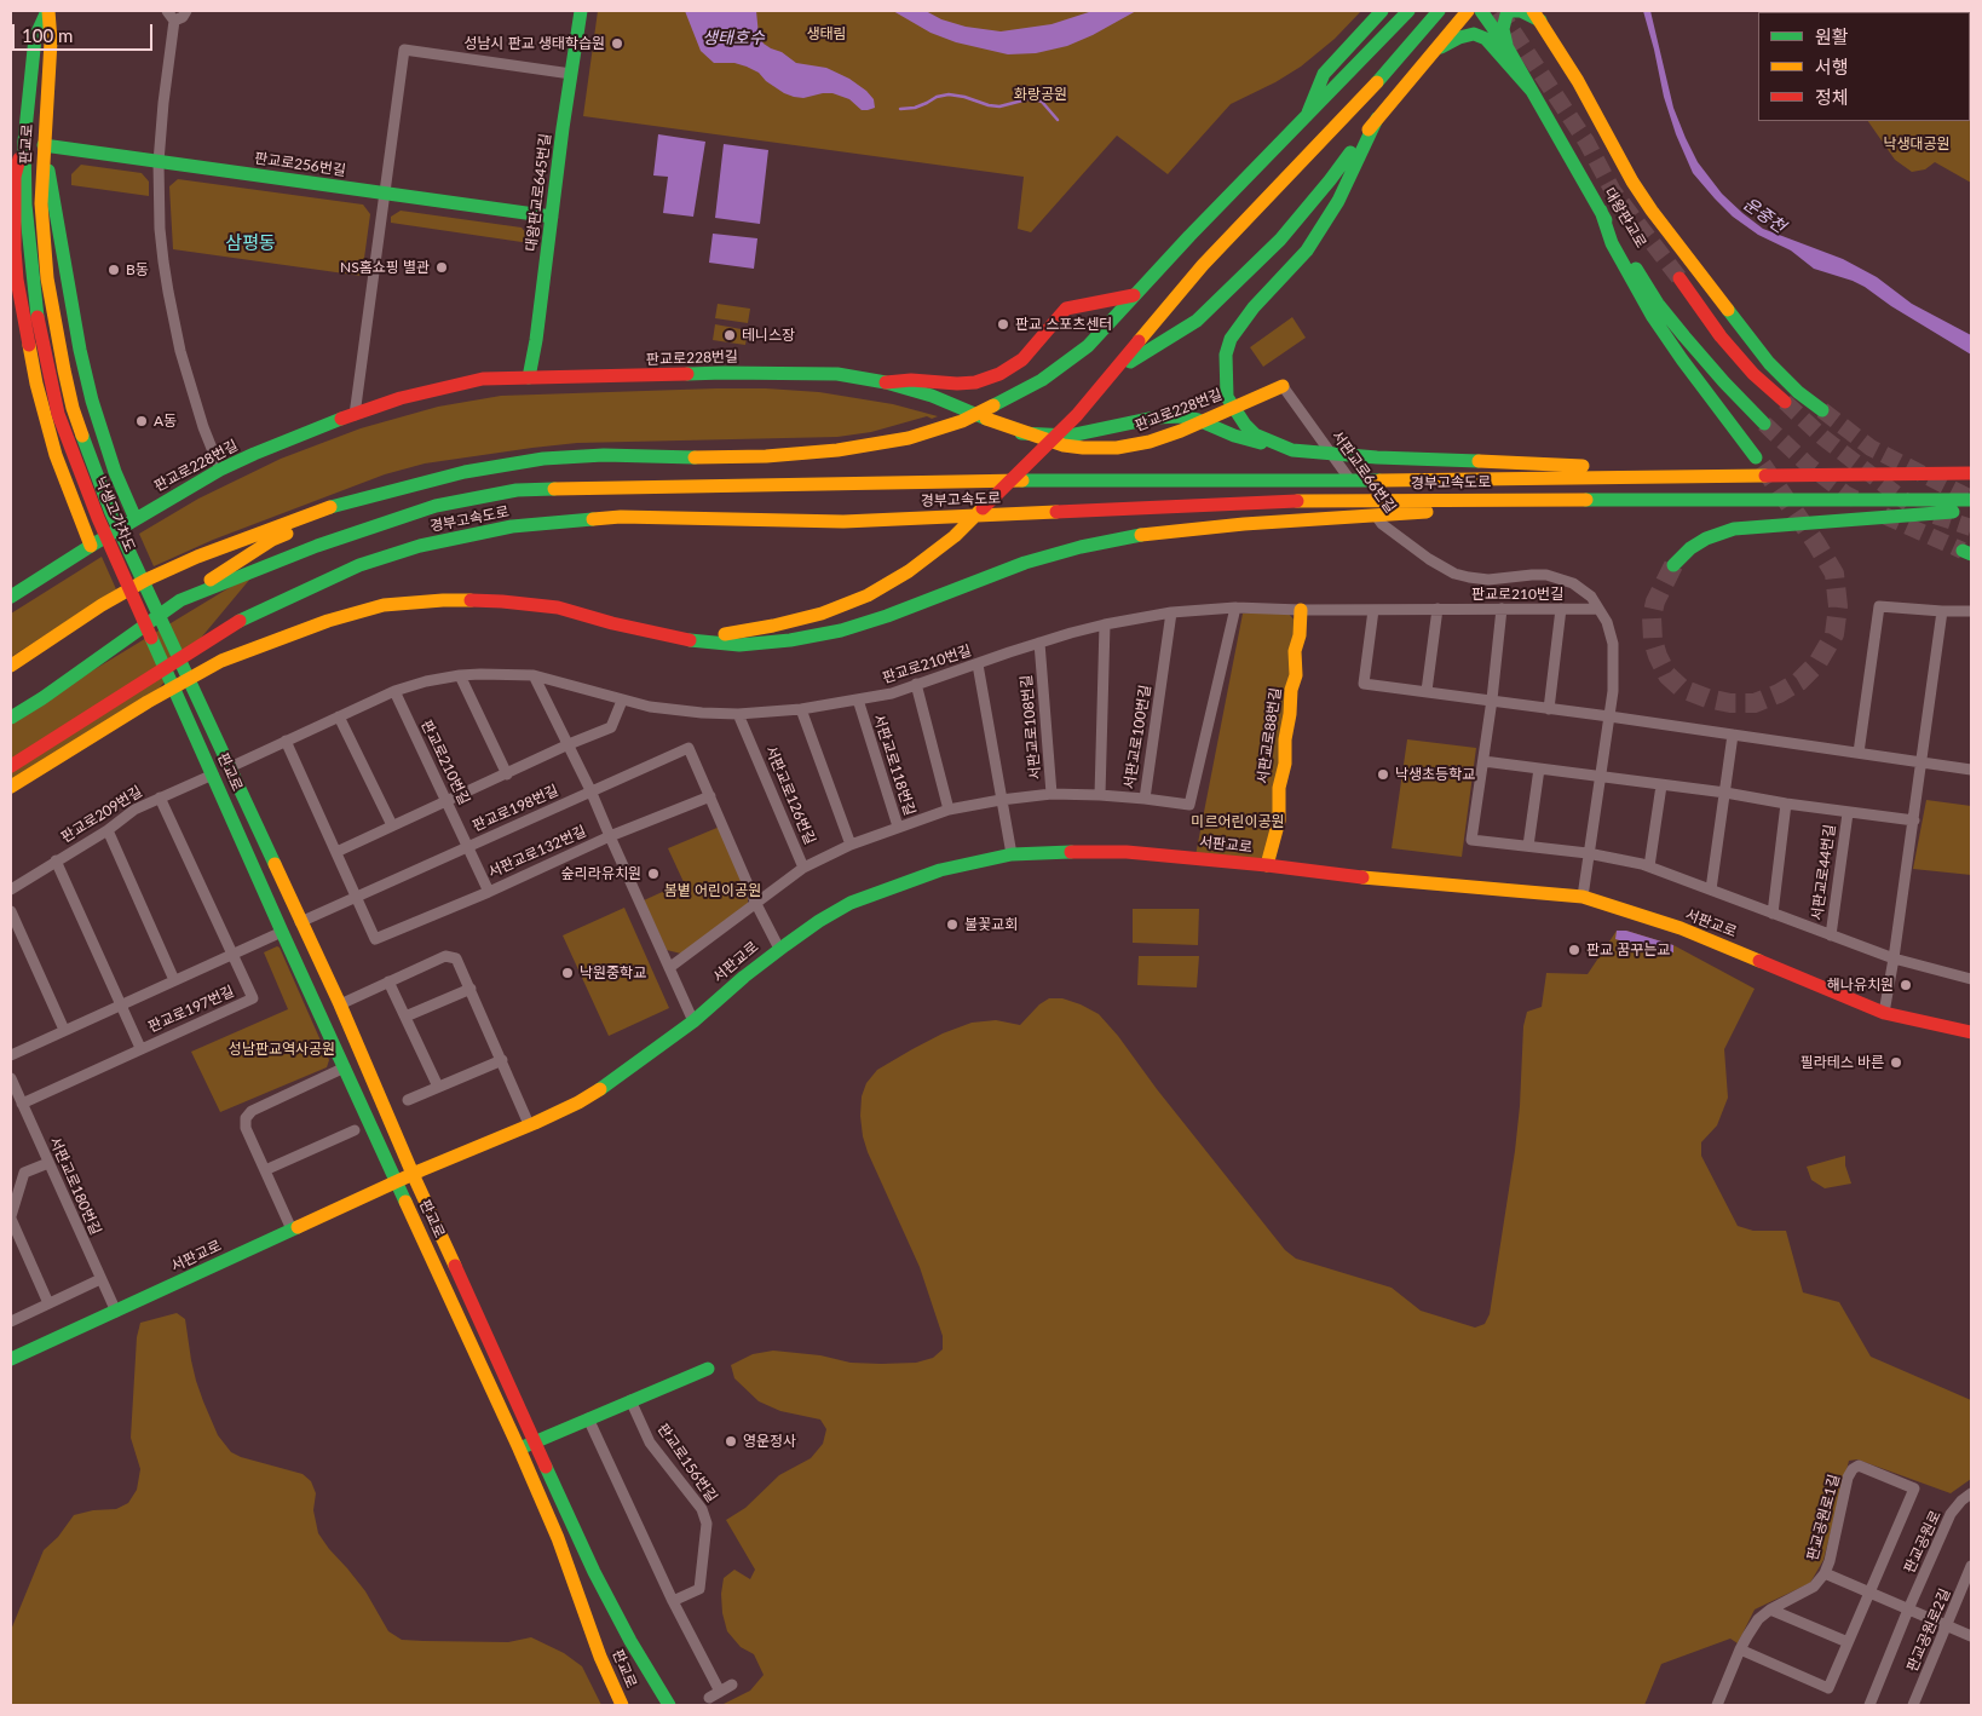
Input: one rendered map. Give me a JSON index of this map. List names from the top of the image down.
{
  "streets": {
    "main road": [
      "판교로",
      "판교로256번길",
      "대왕판교로645번길",
      "대왕판교로",
      "판교로228번길",
      "경부고속도로",
      "낙생고가차도",
      "서판교로88번길",
      "서판교로"
    ],
    "street": [
      "서판교로66번길",
      "판교로210번길",
      "서판교로108번길",
      "서판교로100번길",
      "서판교로118번길",
      "서판교로126번길",
      "판교로198번길",
      "판교로209번길",
      "서판교로132번길",
      "서판교로44번길",
      "판교로197번길",
      "서판교로180번길",
      "판교로156번길",
      "판교공원로1길",
      "판교공원로",
      "판교공원로2길"
    ]
  },
  "crossings": [
    ["판교로", "판교로256번길"],
    ["판교로", "낙생고가차도"],
    ["판교로", "판교로210번길"],
    ["판교로", "판교로198번길"],
    ["판교로", "판교로209번길"],
    ["판교로", "서판교로"],
    ["판교로256번길", "대왕판교로645번길"],
    ["대왕판교로645번길", "판교로228번길"],
    ["판교로228번길", "서판교로66번길"],
    ["서판교로66번길", "판교로210번길"],
    ["서판교로66번길", "서판교로"],
    ["판교로210번길", "서판교로108번길"],
    ["판교로210번길", "서판교로88번길"],
    ["판교로210번길", "서판교로100번길"],
    ["판교로210번길", "서판교로118번길"],
    ["판교로210번길", "서판교로126번길"],
    ["판교로210번길", "판교로198번길"],
    ["판교로210번길", "서판교로132번길"],
    ["서판교로108번길", "서판교로118번길"],
    ["서판교로88번길", "서판교로"],
    ["서판교로118번길", "서판교로126번길"],
    ["서판교로126번길", "서판교로132번길"],
    ["판교로198번길", "서판교로132번길"],
    ["판교로209번길", "판교로197번길"],
    ["서판교로", "서판교로132번길"],
    ["서판교로", "서판교로180번길"]
  ],
  "districts": ["삼평동"],
  "water": ["생태호수", "운중천"],
  "parks": [
    "생태림",
    "화랑공원",
    "낙생대공원",
    "미르어린이공원",
    "봄볕 어린이공원",
    "성남판교역사공원"
  ],
  "places": [
    "성남시 판교 생태학습원",
    "NS홈쇼핑 별관",
    "B동",
    "판교 스포츠센터",
    "테니스장",
    "A동",
    "낙생초등학교",
    "숲리라유치원",
    "불꽃교회",
    "판교 꿈꾸는교",
    "낙원중학교",
    "해나유치원",
    "필라테스 바른",
    "영운정사"
  ],
  "legend": ["원활", "서행", "정체"],
  "scale_bar": "100 m"
}
